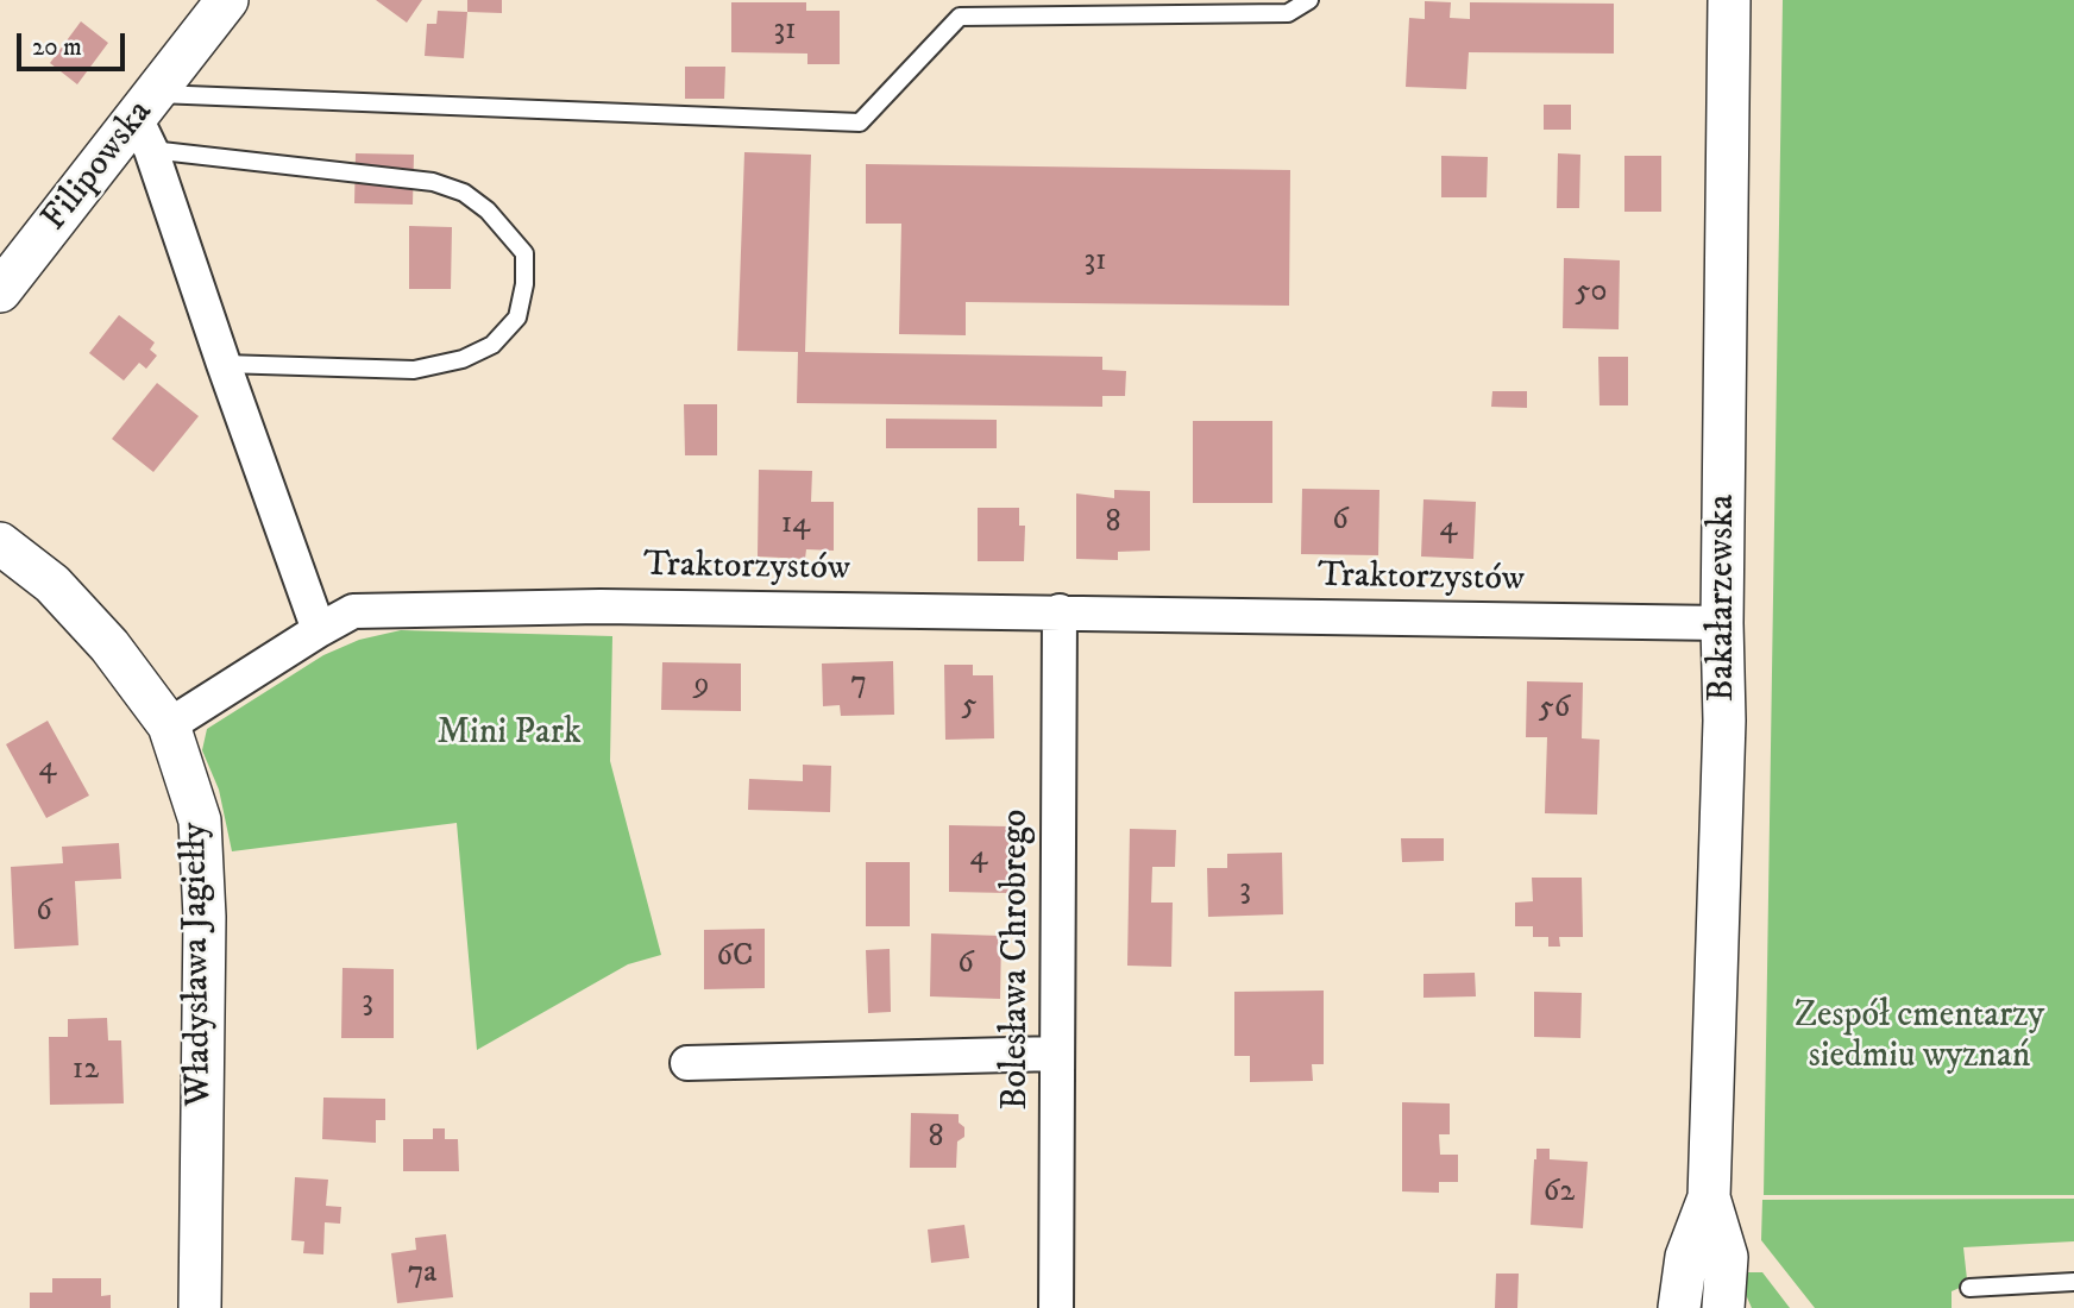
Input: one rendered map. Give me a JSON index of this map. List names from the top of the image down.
{
  "streets": {
    "street": [
      "Filipowska",
      "Traktorzystów",
      "Bakałarzewska",
      "Bolesława Chrobrego",
      "Władysława Jagiełły"
    ]
  },
  "crossings": [
    ["Traktorzystów", "Bakałarzewska"],
    ["Traktorzystów", "Bolesława Chrobrego"],
    ["Traktorzystów", "Władysława Jagiełły"]
  ],
  "parks": ["Mini Park", "Zespół cmentarzy siedmiu wyznań"],
  "house_numbers": [
    "31",
    "31",
    "50",
    "6",
    "8",
    "14",
    "4",
    "7",
    "9",
    "5",
    "56",
    "4",
    "4",
    "3",
    "6",
    "6C",
    "6",
    "3",
    "12",
    "8",
    "62",
    "7a"
  ],
  "scale_bar": "20 m"
}
